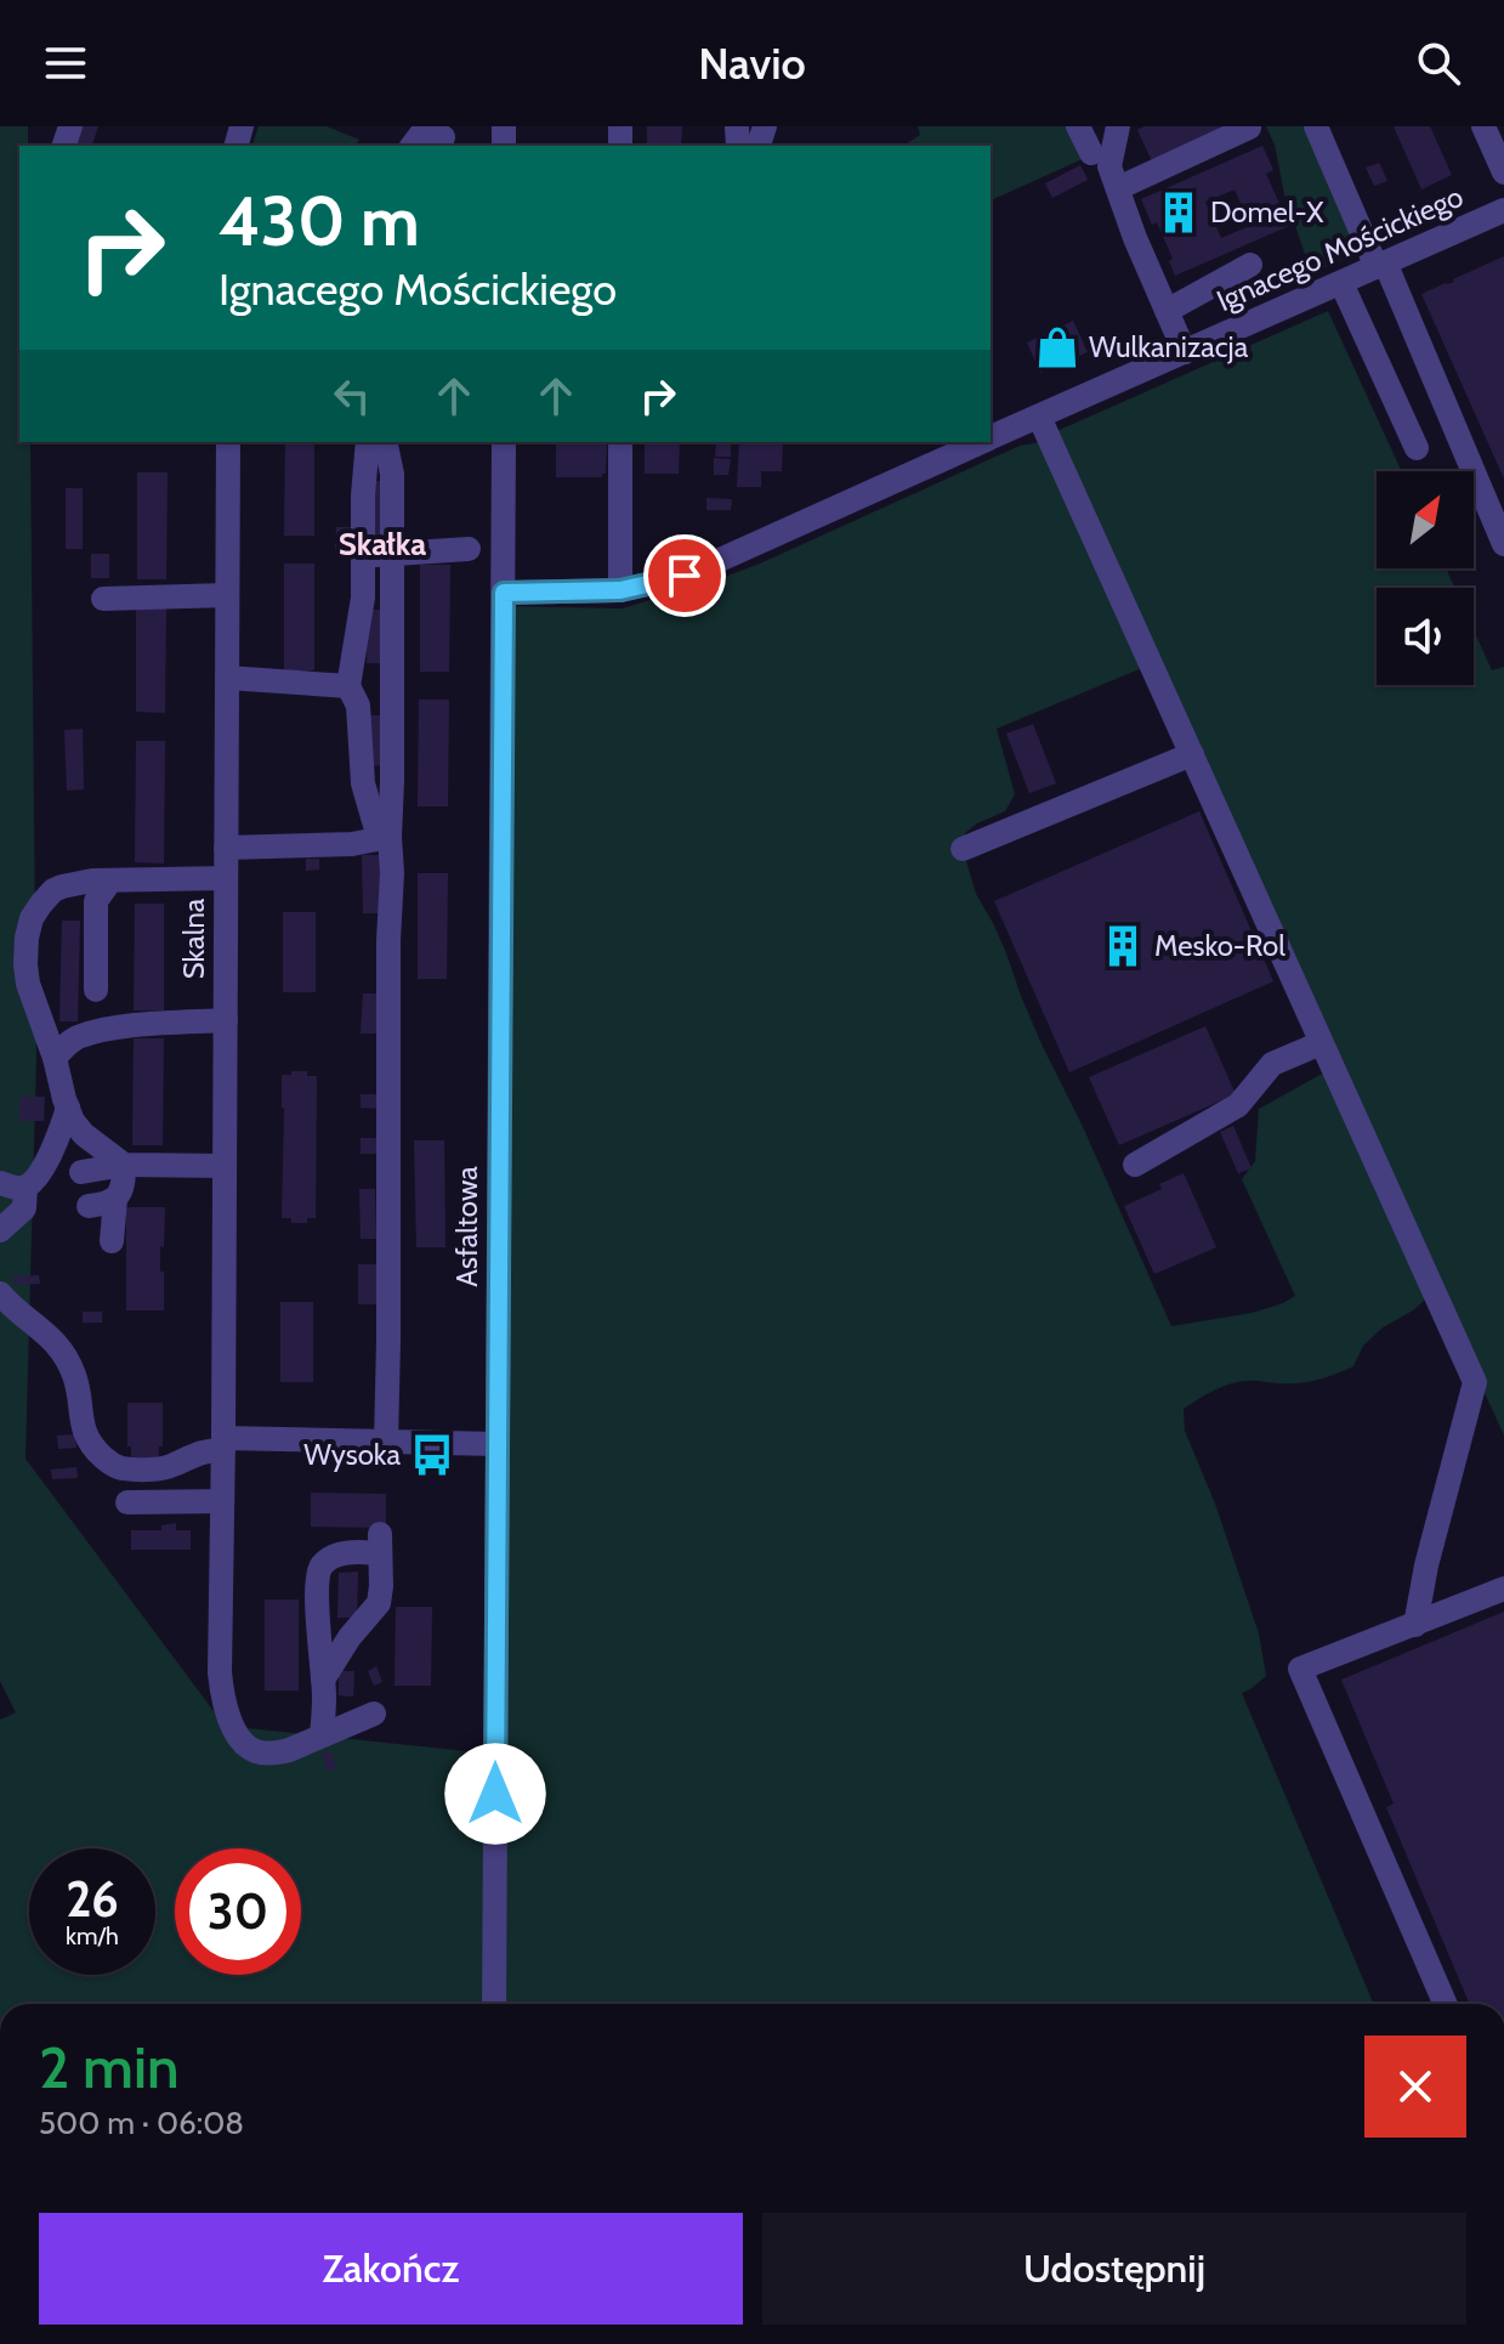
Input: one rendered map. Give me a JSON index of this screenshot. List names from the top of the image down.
{
  "streets": {
    "street": ["Ignacego Mościckiego", "Skalna", "Asfaltowa"]
  },
  "crossings": [
    ["Ignacego Mościckiego", "Asfaltowa"]
  ],
  "districts": ["Skałka"],
  "places": {
    "building": ["Domel-X", "Mesko-Rol"],
    "shop": ["Wulkanizacja"],
    "bus stop": ["Wysoka"]
  },
  "north": "top right",
  "page": {
    "header": "Navio",
    "turn": ["430 m", "Ignacego Mościckiego"],
    "speed": "26 km/h",
    "limit": "30",
    "heading": ["2 min", "500 m · 06:08"],
    "buttons": ["Zakończ", "Udostępnij"]
  }
}
